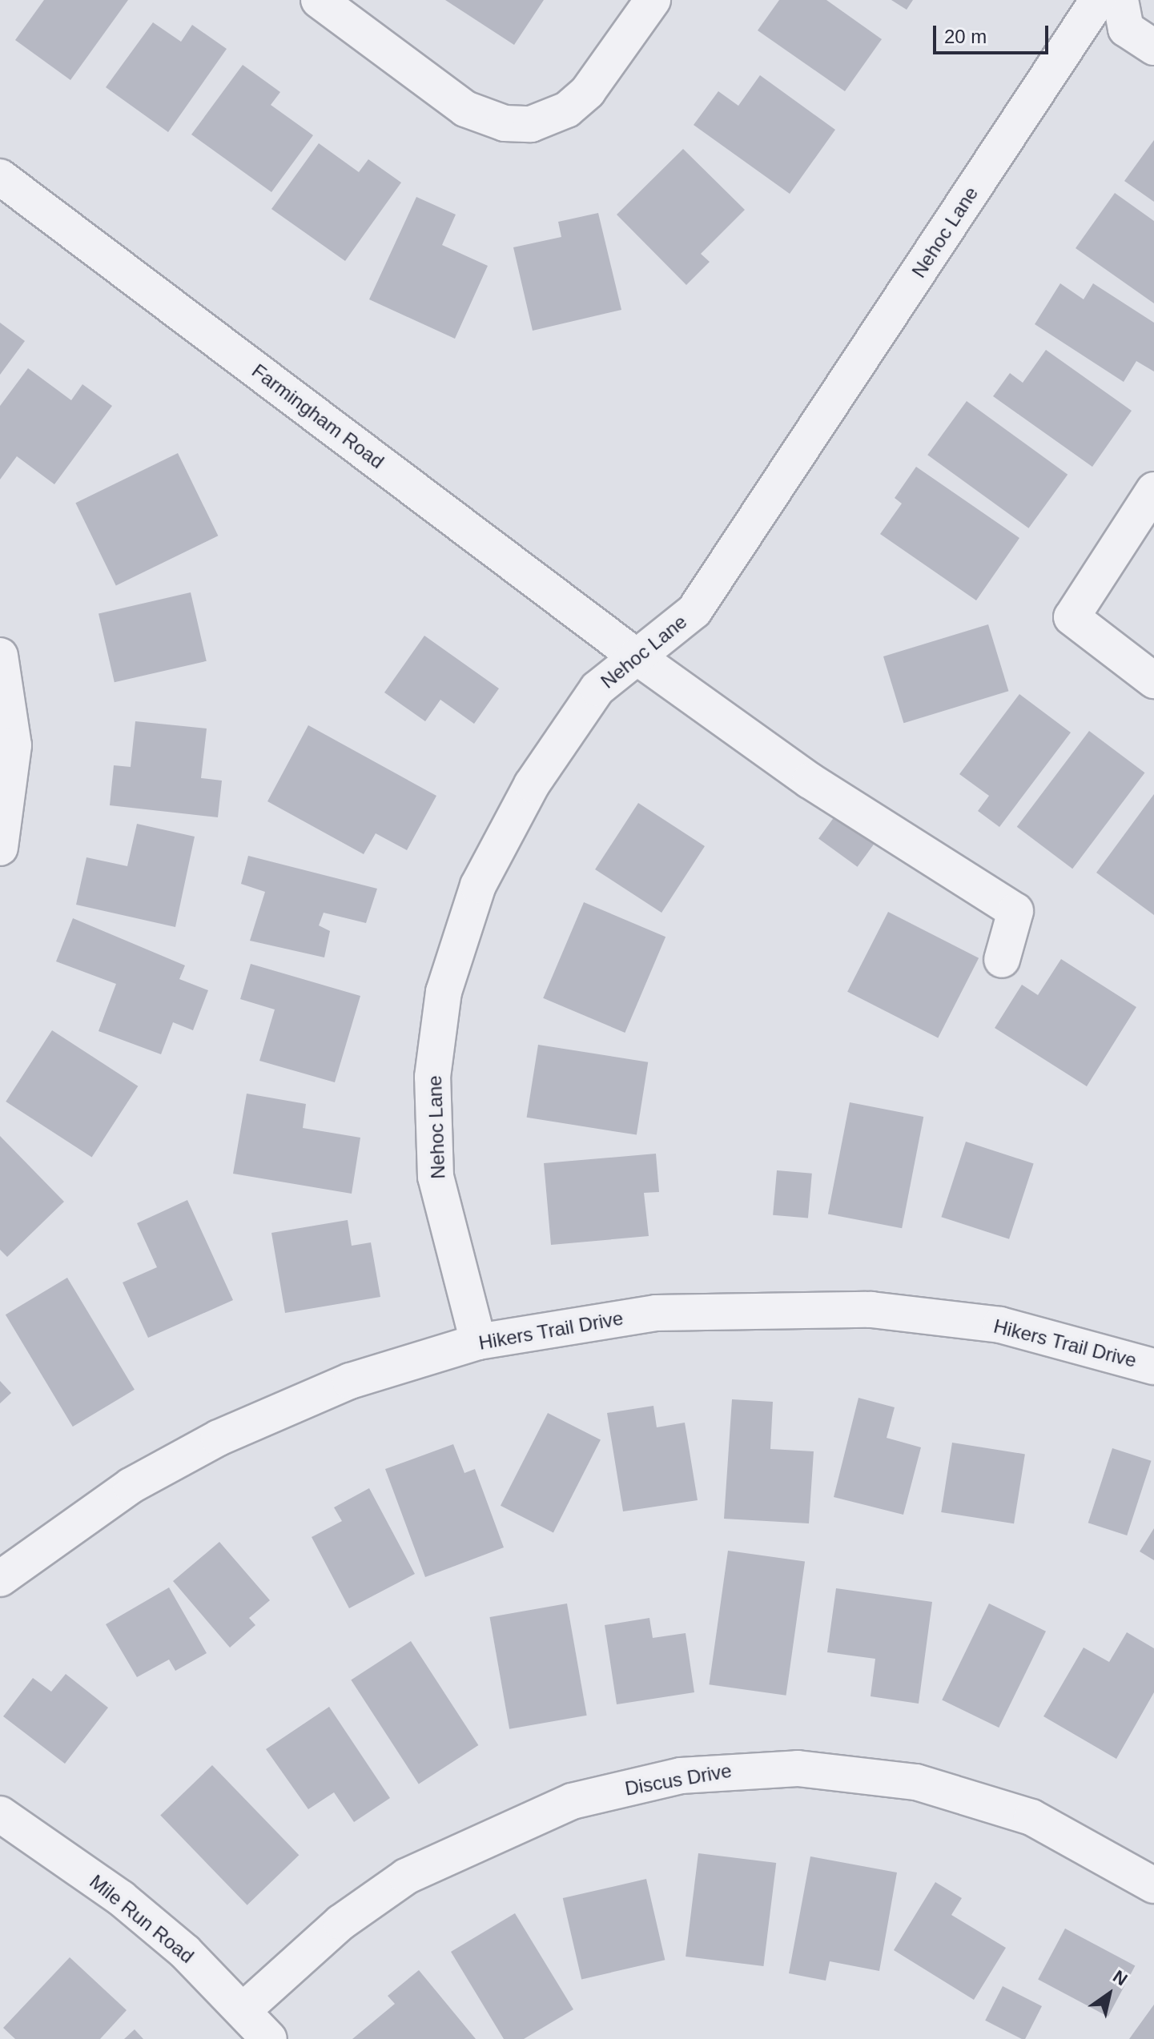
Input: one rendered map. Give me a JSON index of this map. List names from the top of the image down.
{
  "streets": {
    "street": [
      "Nehoc Lane",
      "Farmingham Road",
      "Hikers Trail Drive",
      "Discus Drive",
      "Mile Run Road"
    ]
  },
  "crossings": [
    ["Nehoc Lane", "Farmingham Road"],
    ["Nehoc Lane", "Hikers Trail Drive"],
    ["Discus Drive", "Mile Run Road"]
  ],
  "scale_bar": "20 m",
  "north": "top right"
}
